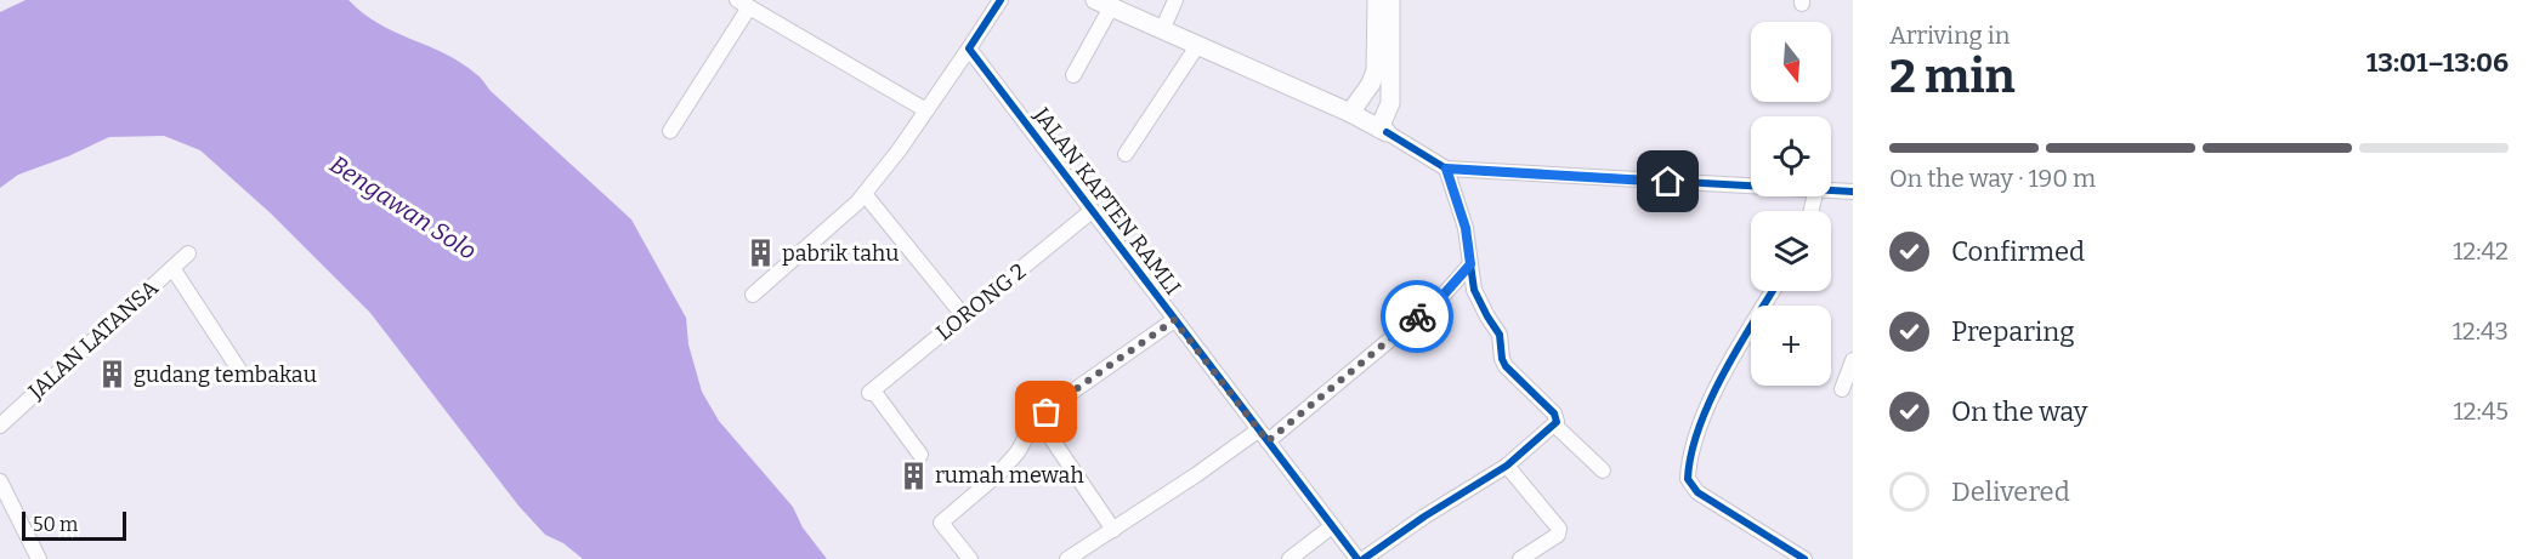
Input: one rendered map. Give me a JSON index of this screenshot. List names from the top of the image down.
{
  "streets": {
    "street": ["JALAN KAPTEN RAMLI", "LORONG 2", "JALAN LATANSA"]
  },
  "crossings": [
    ["JALAN KAPTEN RAMLI", "LORONG 2"]
  ],
  "water": ["Bengawan Solo"],
  "places": {
    "building": ["pabrik tahu", "gudang tembakau", "rumah mewah"]
  },
  "scale_bar": "50 m",
  "north": "bottom",
  "page": {
    "heading": ["2 min", "Arriving in", "13:01–13:06"],
    "map_buttons": "+",
    "bar": "On the way · 190 m",
    "list": [
      ["Confirmed", "12:42"],
      ["Preparing", "12:43"],
      ["On the way", "12:45"],
      "Delivered"
    ],
    "scale": "50 m"
  }
}
